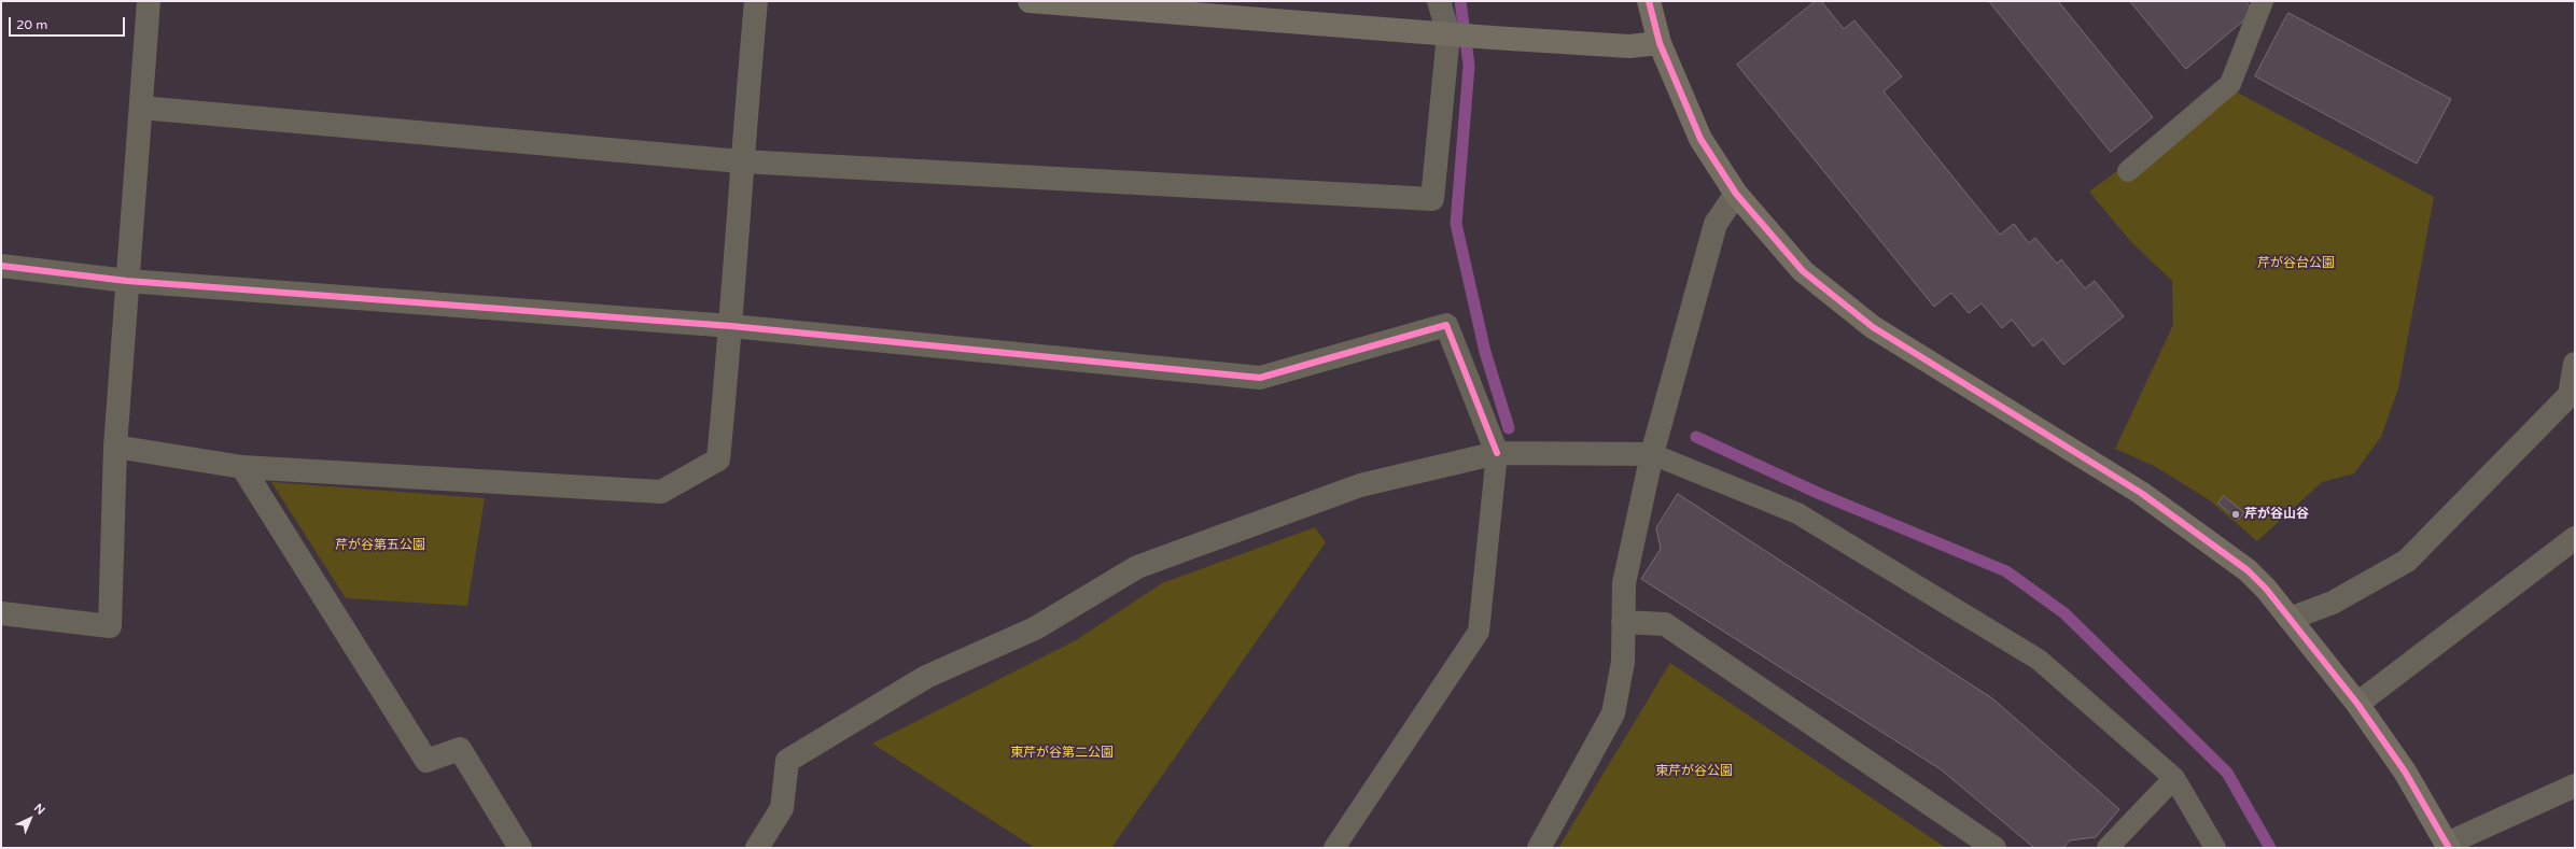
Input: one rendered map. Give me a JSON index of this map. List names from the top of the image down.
{
  "parks": [
    "芹が谷台公園",
    "芹が谷第五公園",
    "東芹が谷第二公園",
    "東芹が谷公園"
  ],
  "places": ["芹が谷山谷"],
  "scale_bar": "20 m",
  "north": "top right"
}
